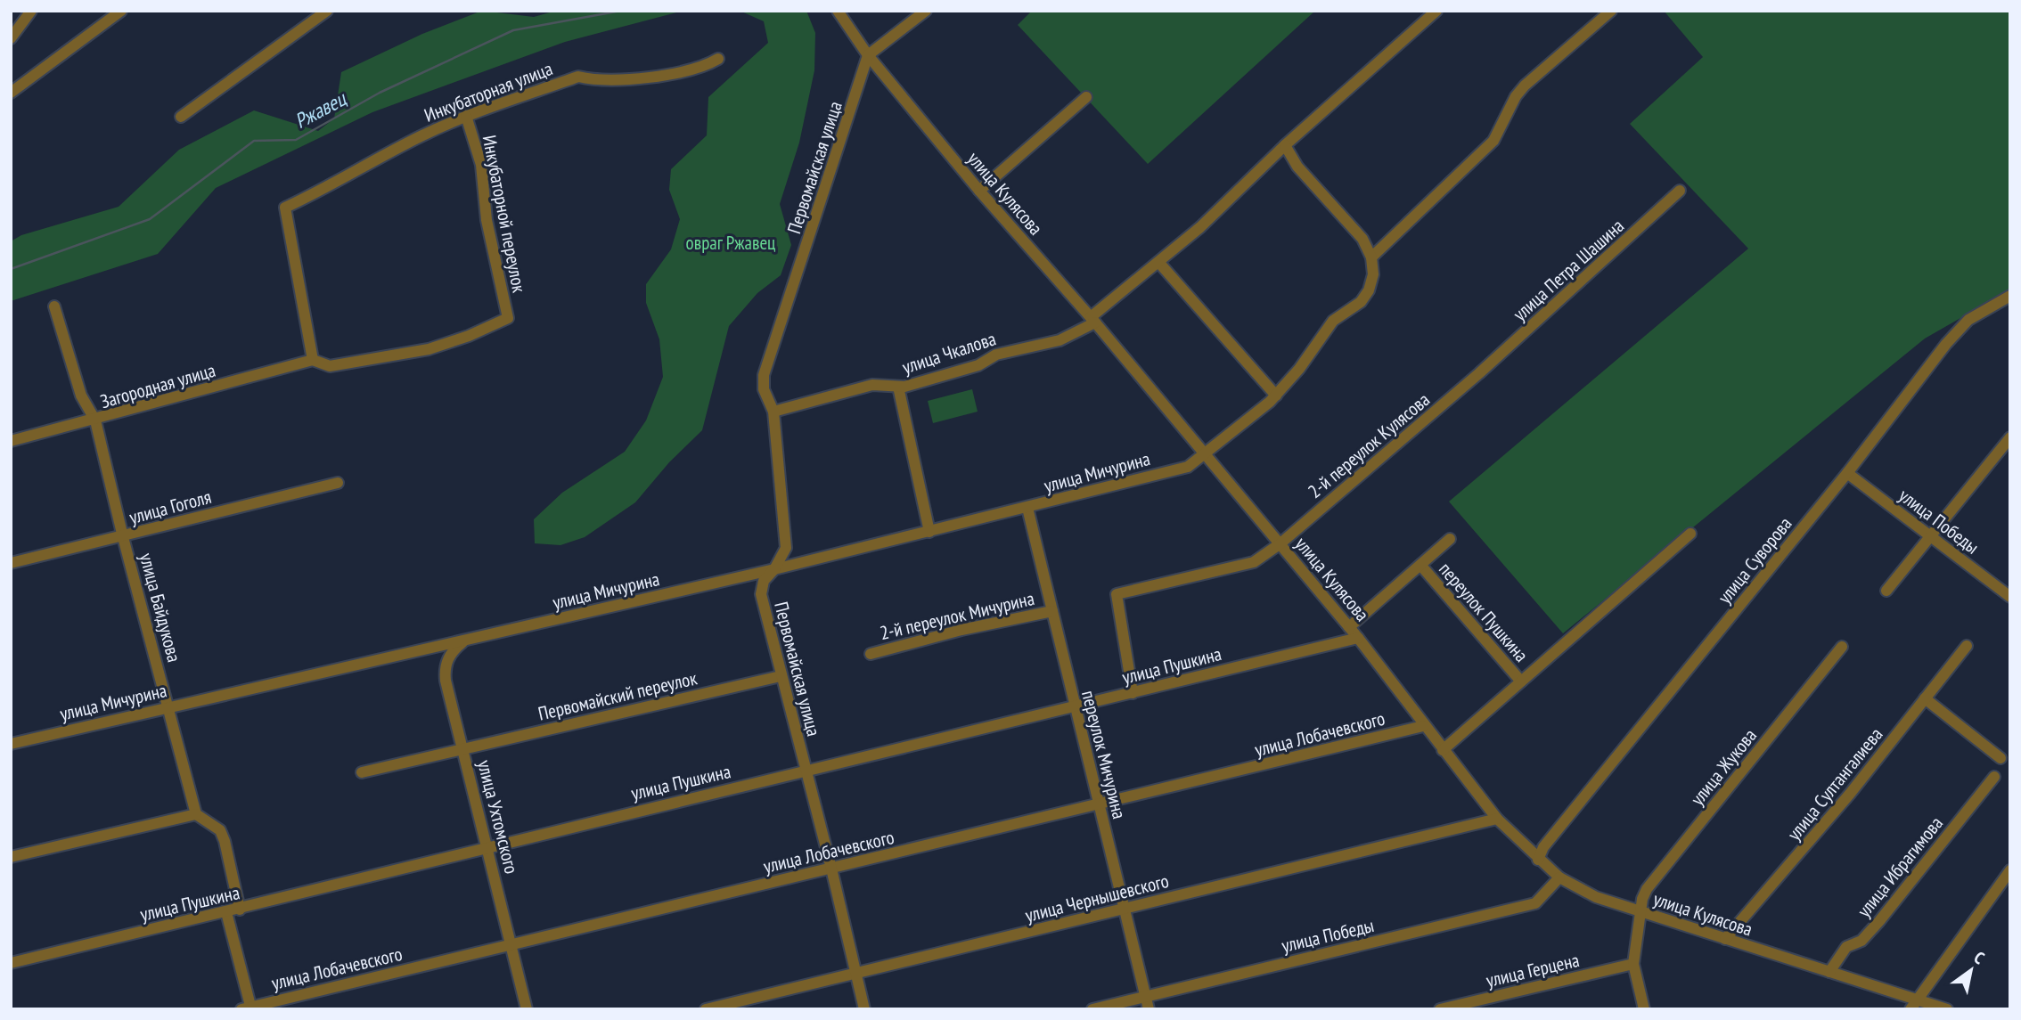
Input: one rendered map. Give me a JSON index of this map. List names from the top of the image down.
{
  "streets": {
    "street": [
      "Инкубаторная улица",
      "Первомайская улица",
      "улица Кулясова",
      "Инкубаторной переулок",
      "улица Петра Шашина",
      "улица Чкалова",
      "Загородная улица",
      "2-й переулок Кулясова",
      "улица Мичурина",
      "улица Гоголя",
      "улица Победы",
      "улица Суворова",
      "улица Байдукова",
      "переулок Пушкина",
      "2-й переулок Мичурина",
      "улица Пушкина",
      "Первомайский переулок",
      "улица Лобачевского",
      "переулок Мичурина",
      "улица Жукова",
      "улица Султангалиева",
      "улица Ухтомского",
      "улица Ибрагимова",
      "улица Чернышевского",
      "улица Герцена"
    ]
  },
  "crossings": [
    ["Инкубаторная улица", "Инкубаторной переулок"],
    ["Инкубаторная улица", "Загородная улица"],
    ["Первомайская улица", "улица Кулясова"],
    ["Первомайская улица", "улица Чкалова"],
    ["Первомайская улица", "улица Мичурина"],
    ["Первомайская улица", "улица Пушкина"],
    ["Первомайская улица", "Первомайский переулок"],
    ["Первомайская улица", "улица Лобачевского"],
    ["Первомайская улица", "улица Чернышевского"],
    ["улица Кулясова", "улица Чкалова"],
    ["улица Кулясова", "2-й переулок Кулясова"],
    ["улица Кулясова", "улица Мичурина"],
    ["улица Кулясова", "улица Победы"],
    ["улица Кулясова", "улица Суворова"],
    ["улица Кулясова", "улица Пушкина"],
    ["улица Кулясова", "улица Лобачевского"],
    ["улица Кулясова", "улица Жукова"],
    ["улица Кулясова", "улица Султангалиева"],
    ["улица Кулясова", "улица Ибрагимова"],
    ["улица Кулясова", "улица Чернышевского"],
    ["Инкубаторной переулок", "Загородная улица"],
    ["улица Петра Шашина", "2-й переулок Кулясова"],
    ["Загородная улица", "улица Байдукова"],
    ["2-й переулок Кулясова", "улица Пушкина"],
    ["улица Мичурина", "улица Байдукова"],
    ["улица Мичурина", "переулок Мичурина"],
    ["улица Мичурина", "улица Ухтомского"],
    ["улица Гоголя", "улица Байдукова"],
    ["улица Победы", "улица Суворова"],
    ["улица Победы", "переулок Мичурина"],
    ["2-й переулок Мичурина", "переулок Мичурина"],
    ["улица Пушкина", "переулок Мичурина"],
    ["улица Пушкина", "улица Ухтомского"],
    ["Первомайский переулок", "улица Ухтомского"],
    ["улица Лобачевского", "переулок Мичурина"],
    ["улица Лобачевского", "улица Ухтомского"],
    ["переулок Мичурина", "улица Чернышевского"],
    ["улица Жукова", "улица Герцена"]
  ],
  "water": ["Ржавец"],
  "parks": ["овраг Ржавец"],
  "north": "top right"
}
